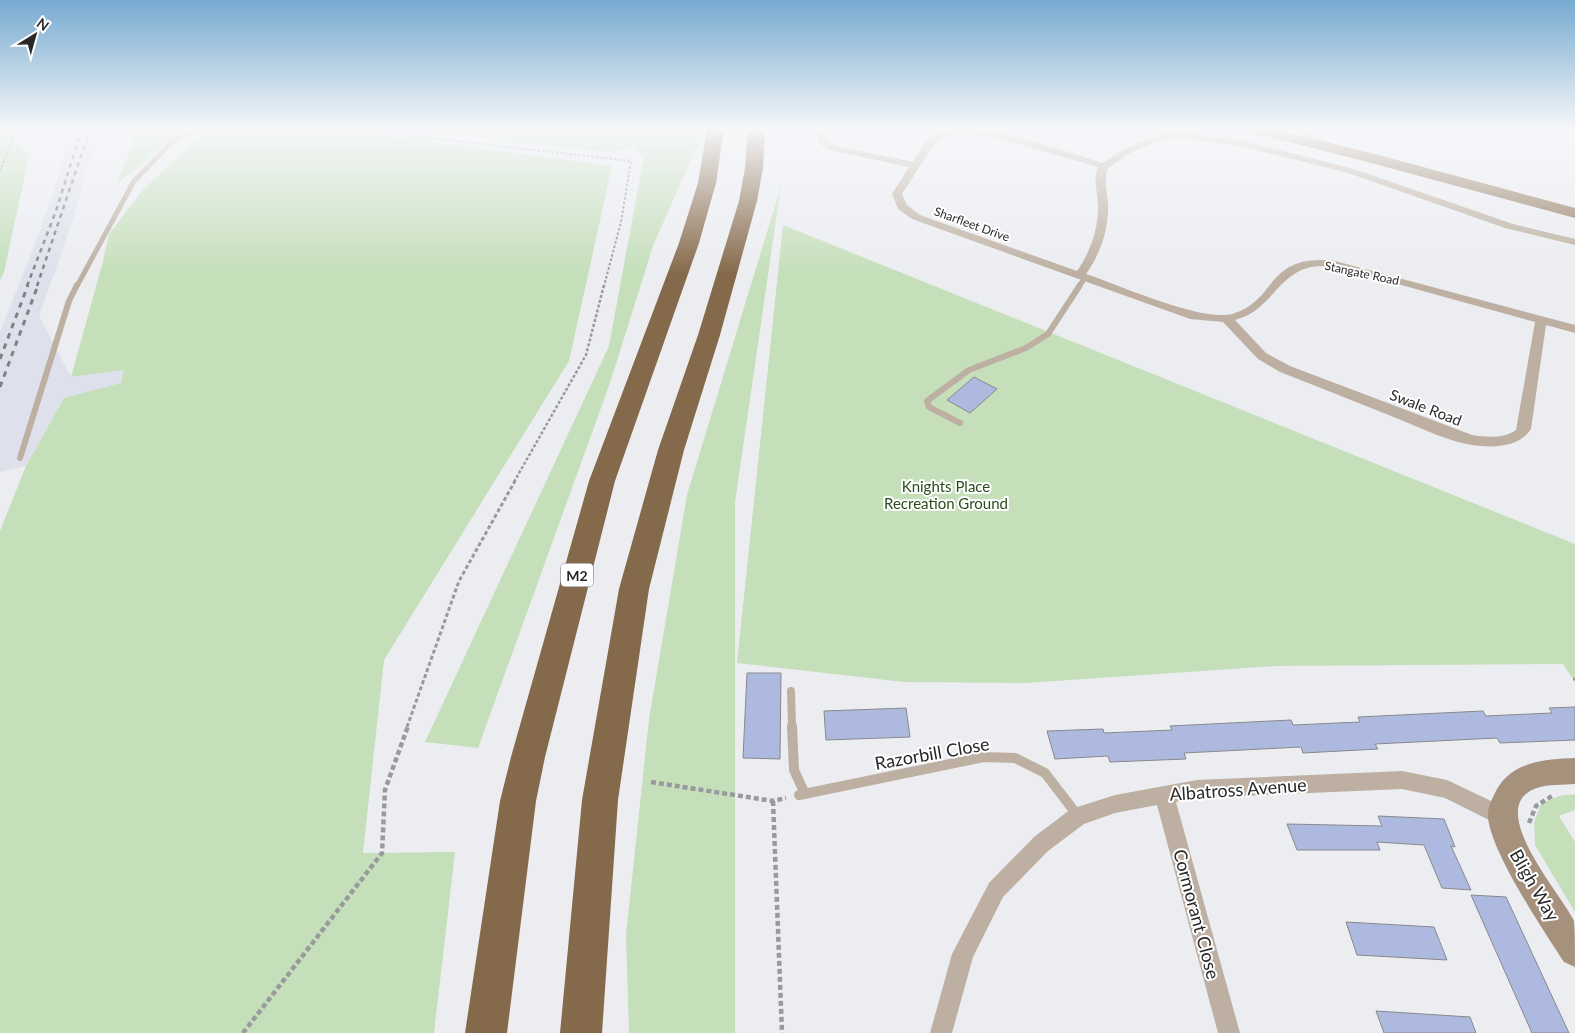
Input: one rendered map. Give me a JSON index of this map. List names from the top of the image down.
{
  "streets": {
    "highway": ["M2"],
    "street": [
      "Sharfleet Drive",
      "Stangate Road",
      "Swale Road",
      "Albatross Avenue",
      "Bligh Way",
      "Cormorant Close"
    ],
    "lane": ["Razorbill Close"]
  },
  "crossings": [
    ["Sharfleet Drive", "Stangate Road"],
    ["Stangate Road", "Swale Road"],
    ["Razorbill Close", "Albatross Avenue"],
    ["Albatross Avenue", "Bligh Way"],
    ["Albatross Avenue", "Cormorant Close"]
  ],
  "parks": ["Knights Place Recreation Ground"],
  "north": "top right"
}
